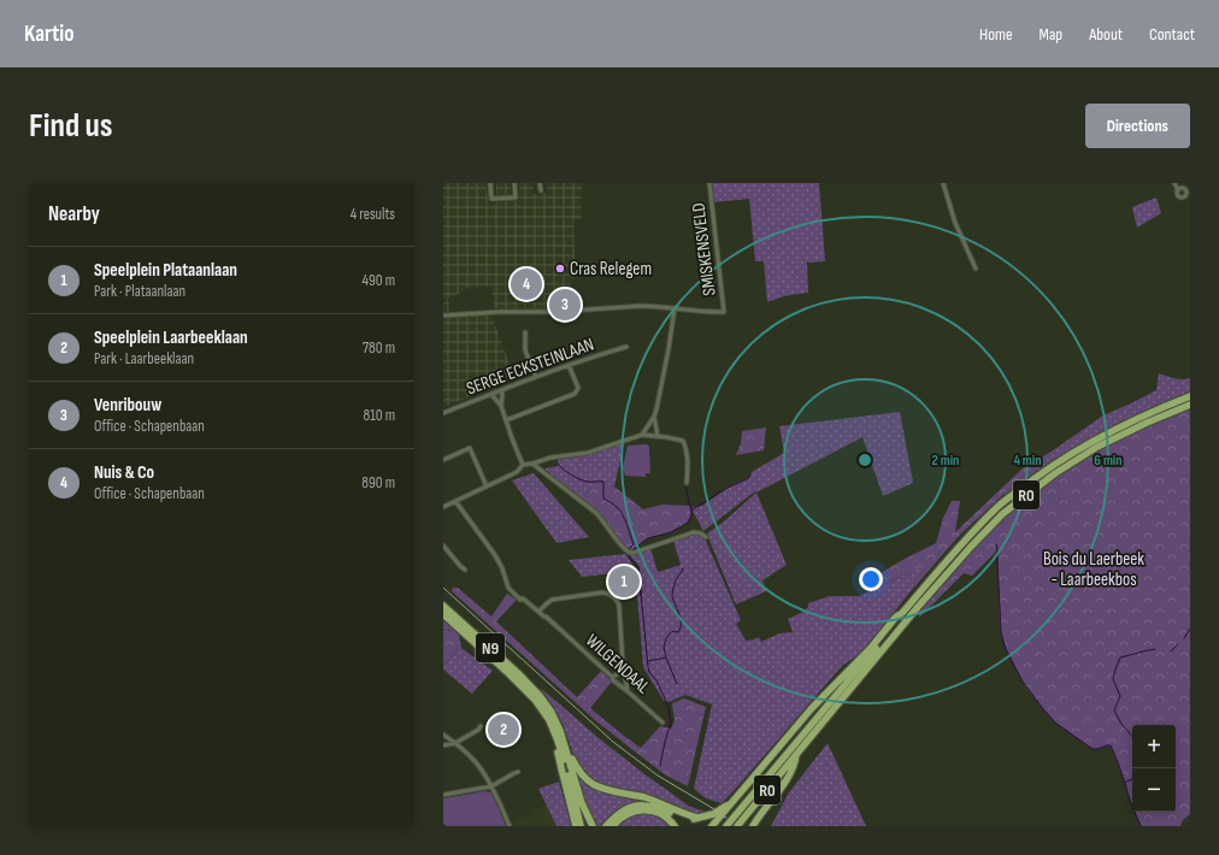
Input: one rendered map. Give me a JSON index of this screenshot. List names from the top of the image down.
{
  "streets": {
    "highway": ["R0", "N9"],
    "street": ["SMISKENSVELD", "SERGE ECKSTEINLAAN", "WILGENDAAL"]
  },
  "parks": ["Bois du Laerbeek - Laarbeekbos"],
  "places": ["Cras Relegem"],
  "page": {
    "header": "Kartio",
    "nav": [
      "Home",
      "Map",
      "About",
      "Contact"
    ],
    "buttons": "Directions",
    "title": "Find us",
    "heading": ["Nearby", "4 results"],
    "list": [
      {
        "mark": "1",
        "name": "Speelplein Plataanlaan",
        "note": "Park · Plataanlaan",
        "value": "490 m"
      },
      {
        "mark": "2",
        "name": "Speelplein Laarbeeklaan",
        "note": "Park · Laarbeeklaan",
        "value": "780 m"
      },
      {
        "mark": "3",
        "name": "Venribouw",
        "note": "Office · Schapenbaan",
        "value": "810 m"
      },
      {
        "mark": "4",
        "name": "Nuis & Co",
        "note": "Office · Schapenbaan",
        "value": "890 m"
      }
    ],
    "pins": [
      "4",
      "3",
      "1",
      "2"
    ],
    "map_buttons": ["+", "−"]
  },
  "rings": ["2 min", "4 min", "6 min"]
}
